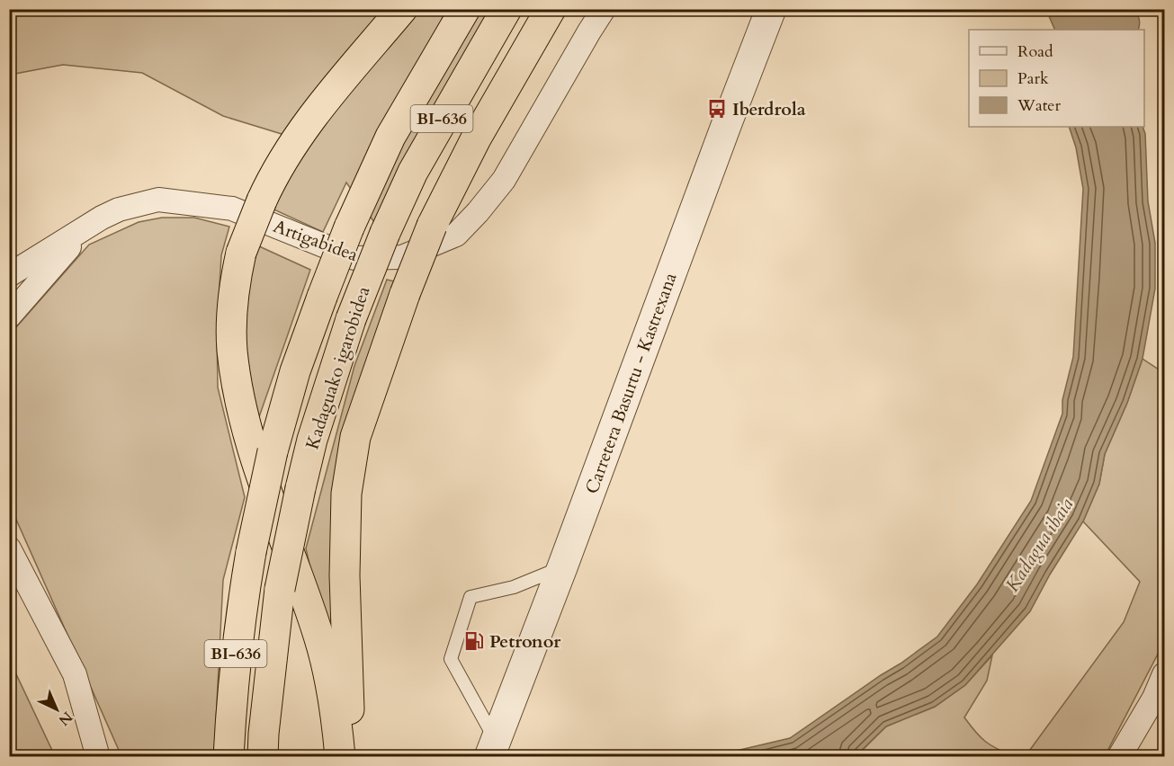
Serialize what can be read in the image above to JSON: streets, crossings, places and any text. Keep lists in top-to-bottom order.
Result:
{
  "streets": {
    "highway": ["BI-636", "Kadaguako igarobidea"],
    "street": ["Artigabidea", "Carretera Basurtu - Kastrexana"]
  },
  "water": ["Kadagua ibaia"],
  "places": {
    "bus stop": ["Iberdrola"],
    "fuel station": ["Petronor"]
  },
  "legend": ["Road", "Park", "Water"],
  "north": "bottom right"
}
